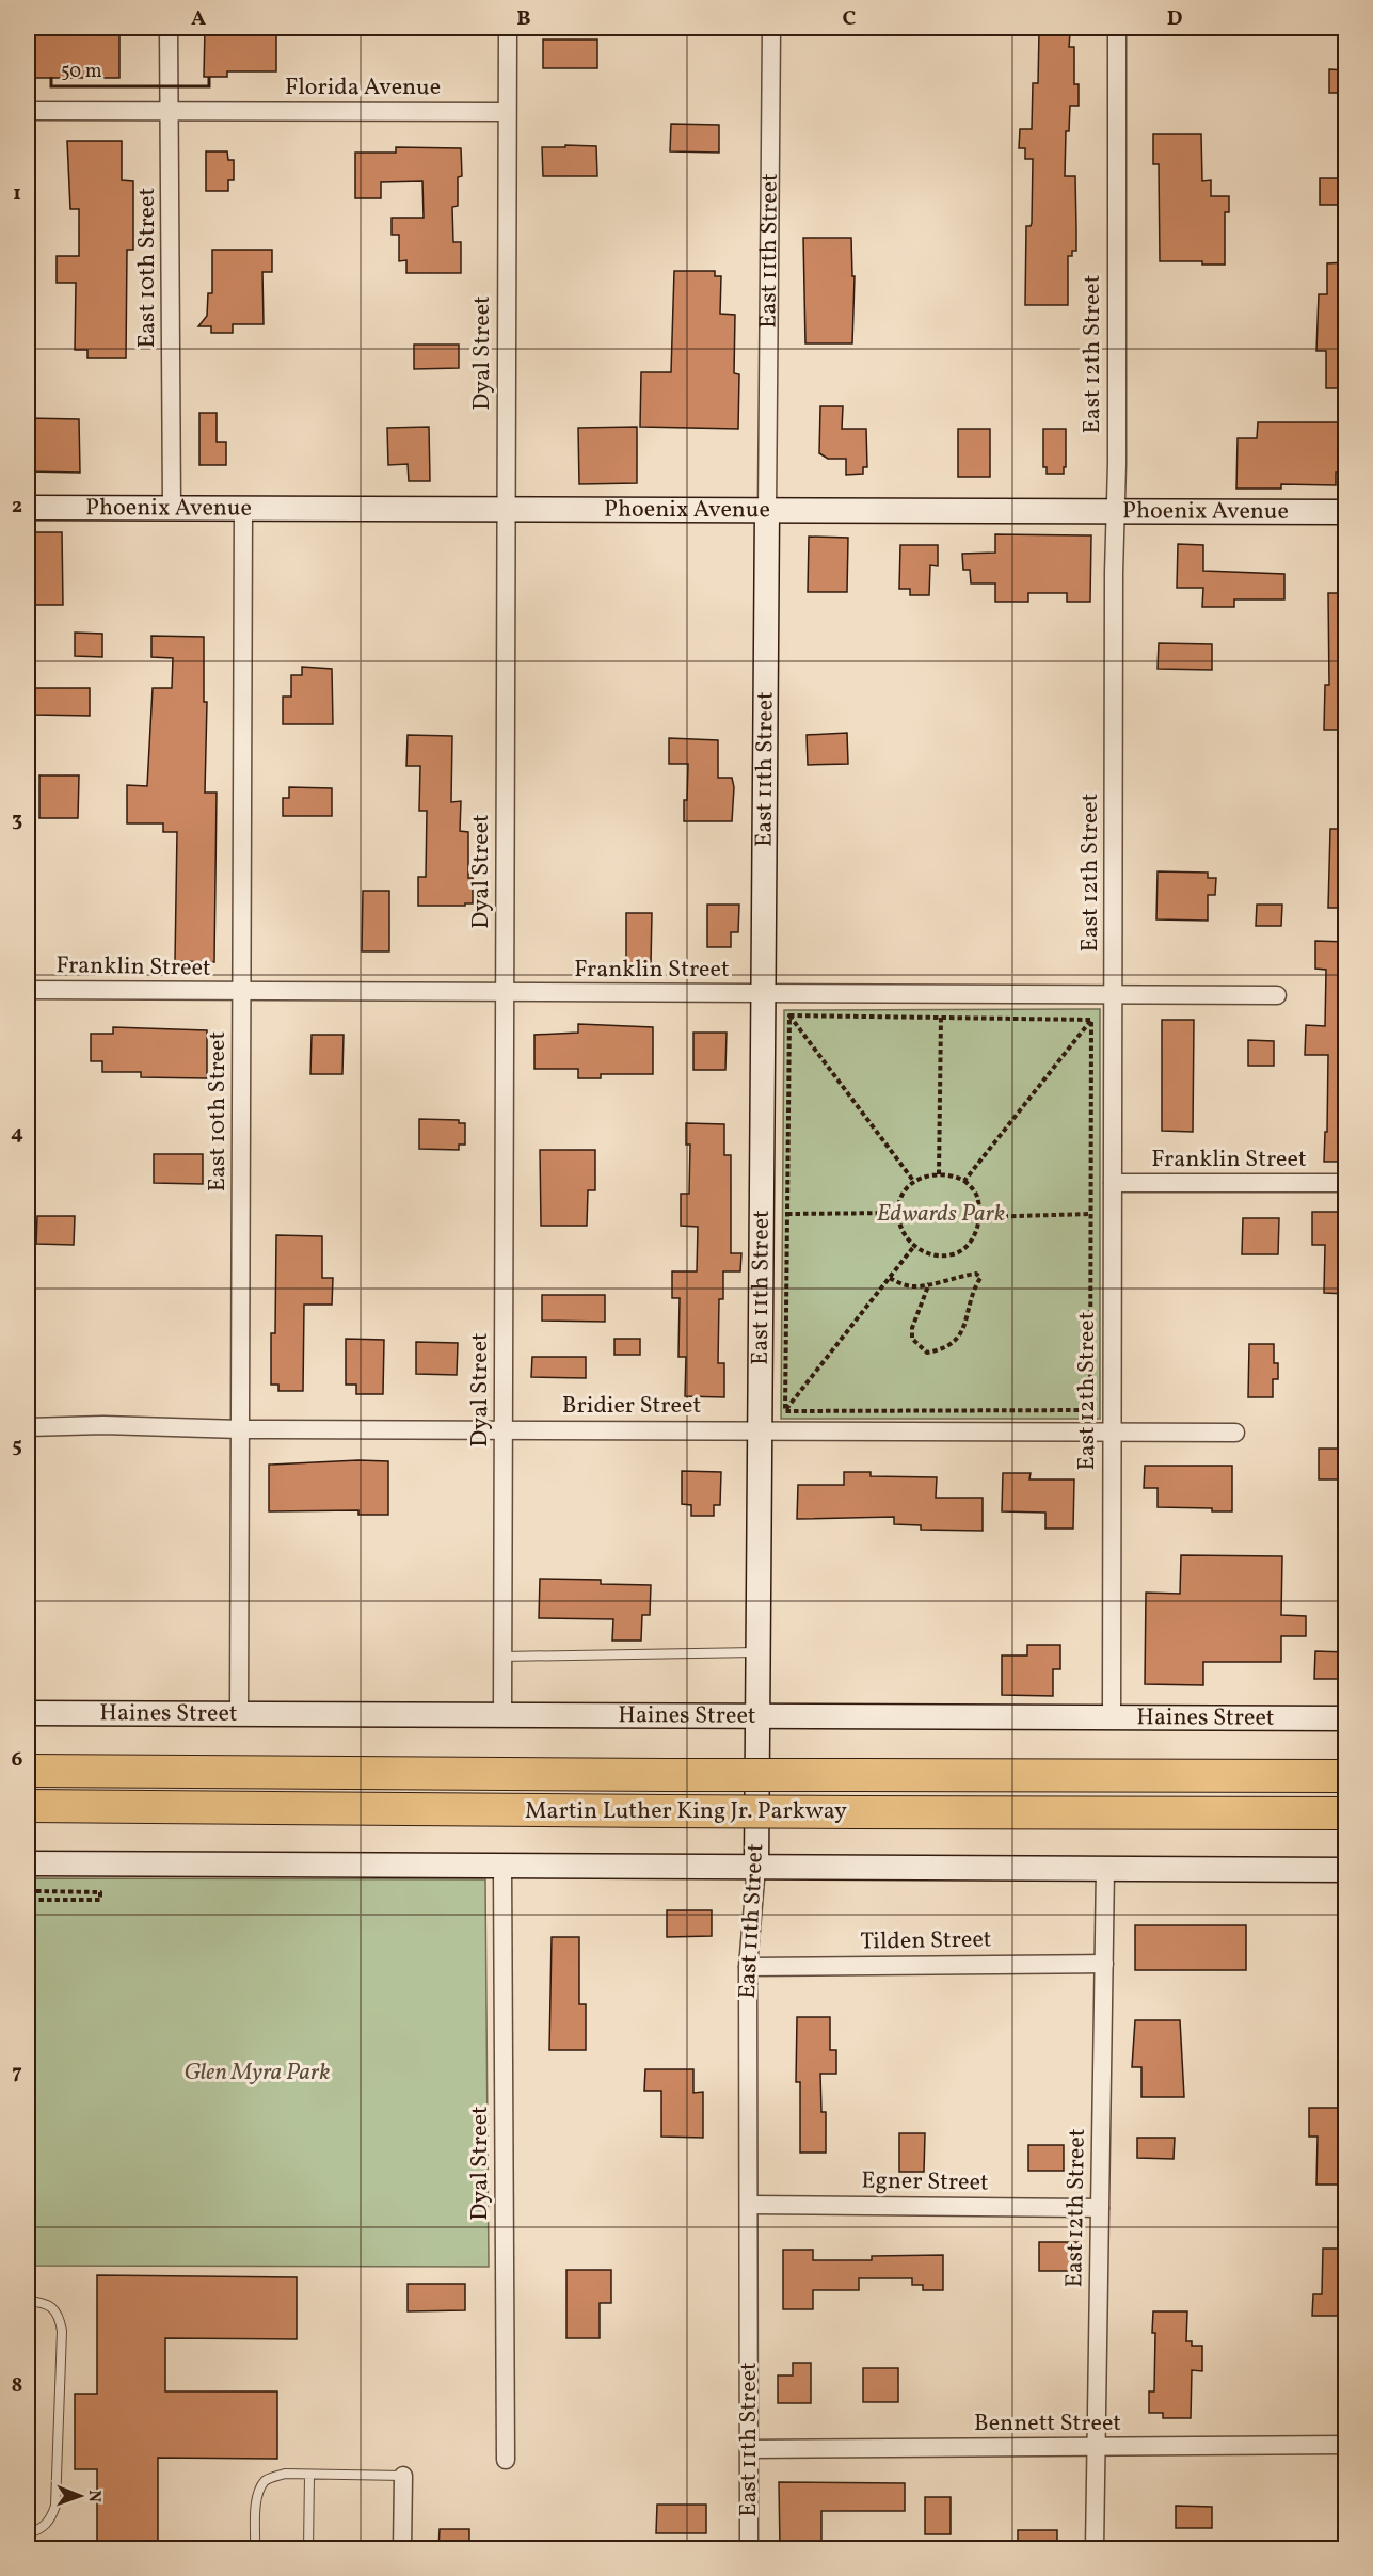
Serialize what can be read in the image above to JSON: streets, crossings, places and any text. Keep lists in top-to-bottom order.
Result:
{
  "streets": {
    "highway": ["Martin Luther King Jr. Parkway"],
    "street": [
      "Florida Avenue",
      "East 11th Street",
      "East 10th Street",
      "Dyal Street",
      "East 12th Street",
      "Phoenix Avenue",
      "Franklin Street",
      "Bridier Street",
      "Haines Street",
      "Tilden Street",
      "Egner Street",
      "Bennett Street"
    ]
  },
  "crossings": [
    ["Florida Avenue", "East 10th Street"],
    ["Florida Avenue", "Dyal Street"],
    ["East 11th Street", "Phoenix Avenue"],
    ["East 11th Street", "Franklin Street"],
    ["East 11th Street", "Bridier Street"],
    ["East 11th Street", "Haines Street"],
    ["East 11th Street", "Tilden Street"],
    ["East 11th Street", "Egner Street"],
    ["East 11th Street", "Bennett Street"],
    ["East 10th Street", "Phoenix Avenue"],
    ["East 10th Street", "Franklin Street"],
    ["East 10th Street", "Bridier Street"],
    ["East 10th Street", "Haines Street"],
    ["Dyal Street", "Phoenix Avenue"],
    ["Dyal Street", "Franklin Street"],
    ["Dyal Street", "Bridier Street"],
    ["Dyal Street", "Haines Street"],
    ["East 12th Street", "Phoenix Avenue"],
    ["East 12th Street", "Franklin Street"],
    ["East 12th Street", "Bridier Street"],
    ["East 12th Street", "Haines Street"],
    ["East 12th Street", "Tilden Street"],
    ["East 12th Street", "Egner Street"],
    ["East 12th Street", "Bennett Street"]
  ],
  "parks": ["Edwards Park", "Glen Myra Park"],
  "scale_bar": "50 m",
  "north": "right",
  "grid": {
    "columns": [
      "A",
      "B",
      "C",
      "D"
    ],
    "rows": [
      "1",
      "2",
      "3",
      "4",
      "5",
      "6",
      "7",
      "8"
    ]
  }
}
